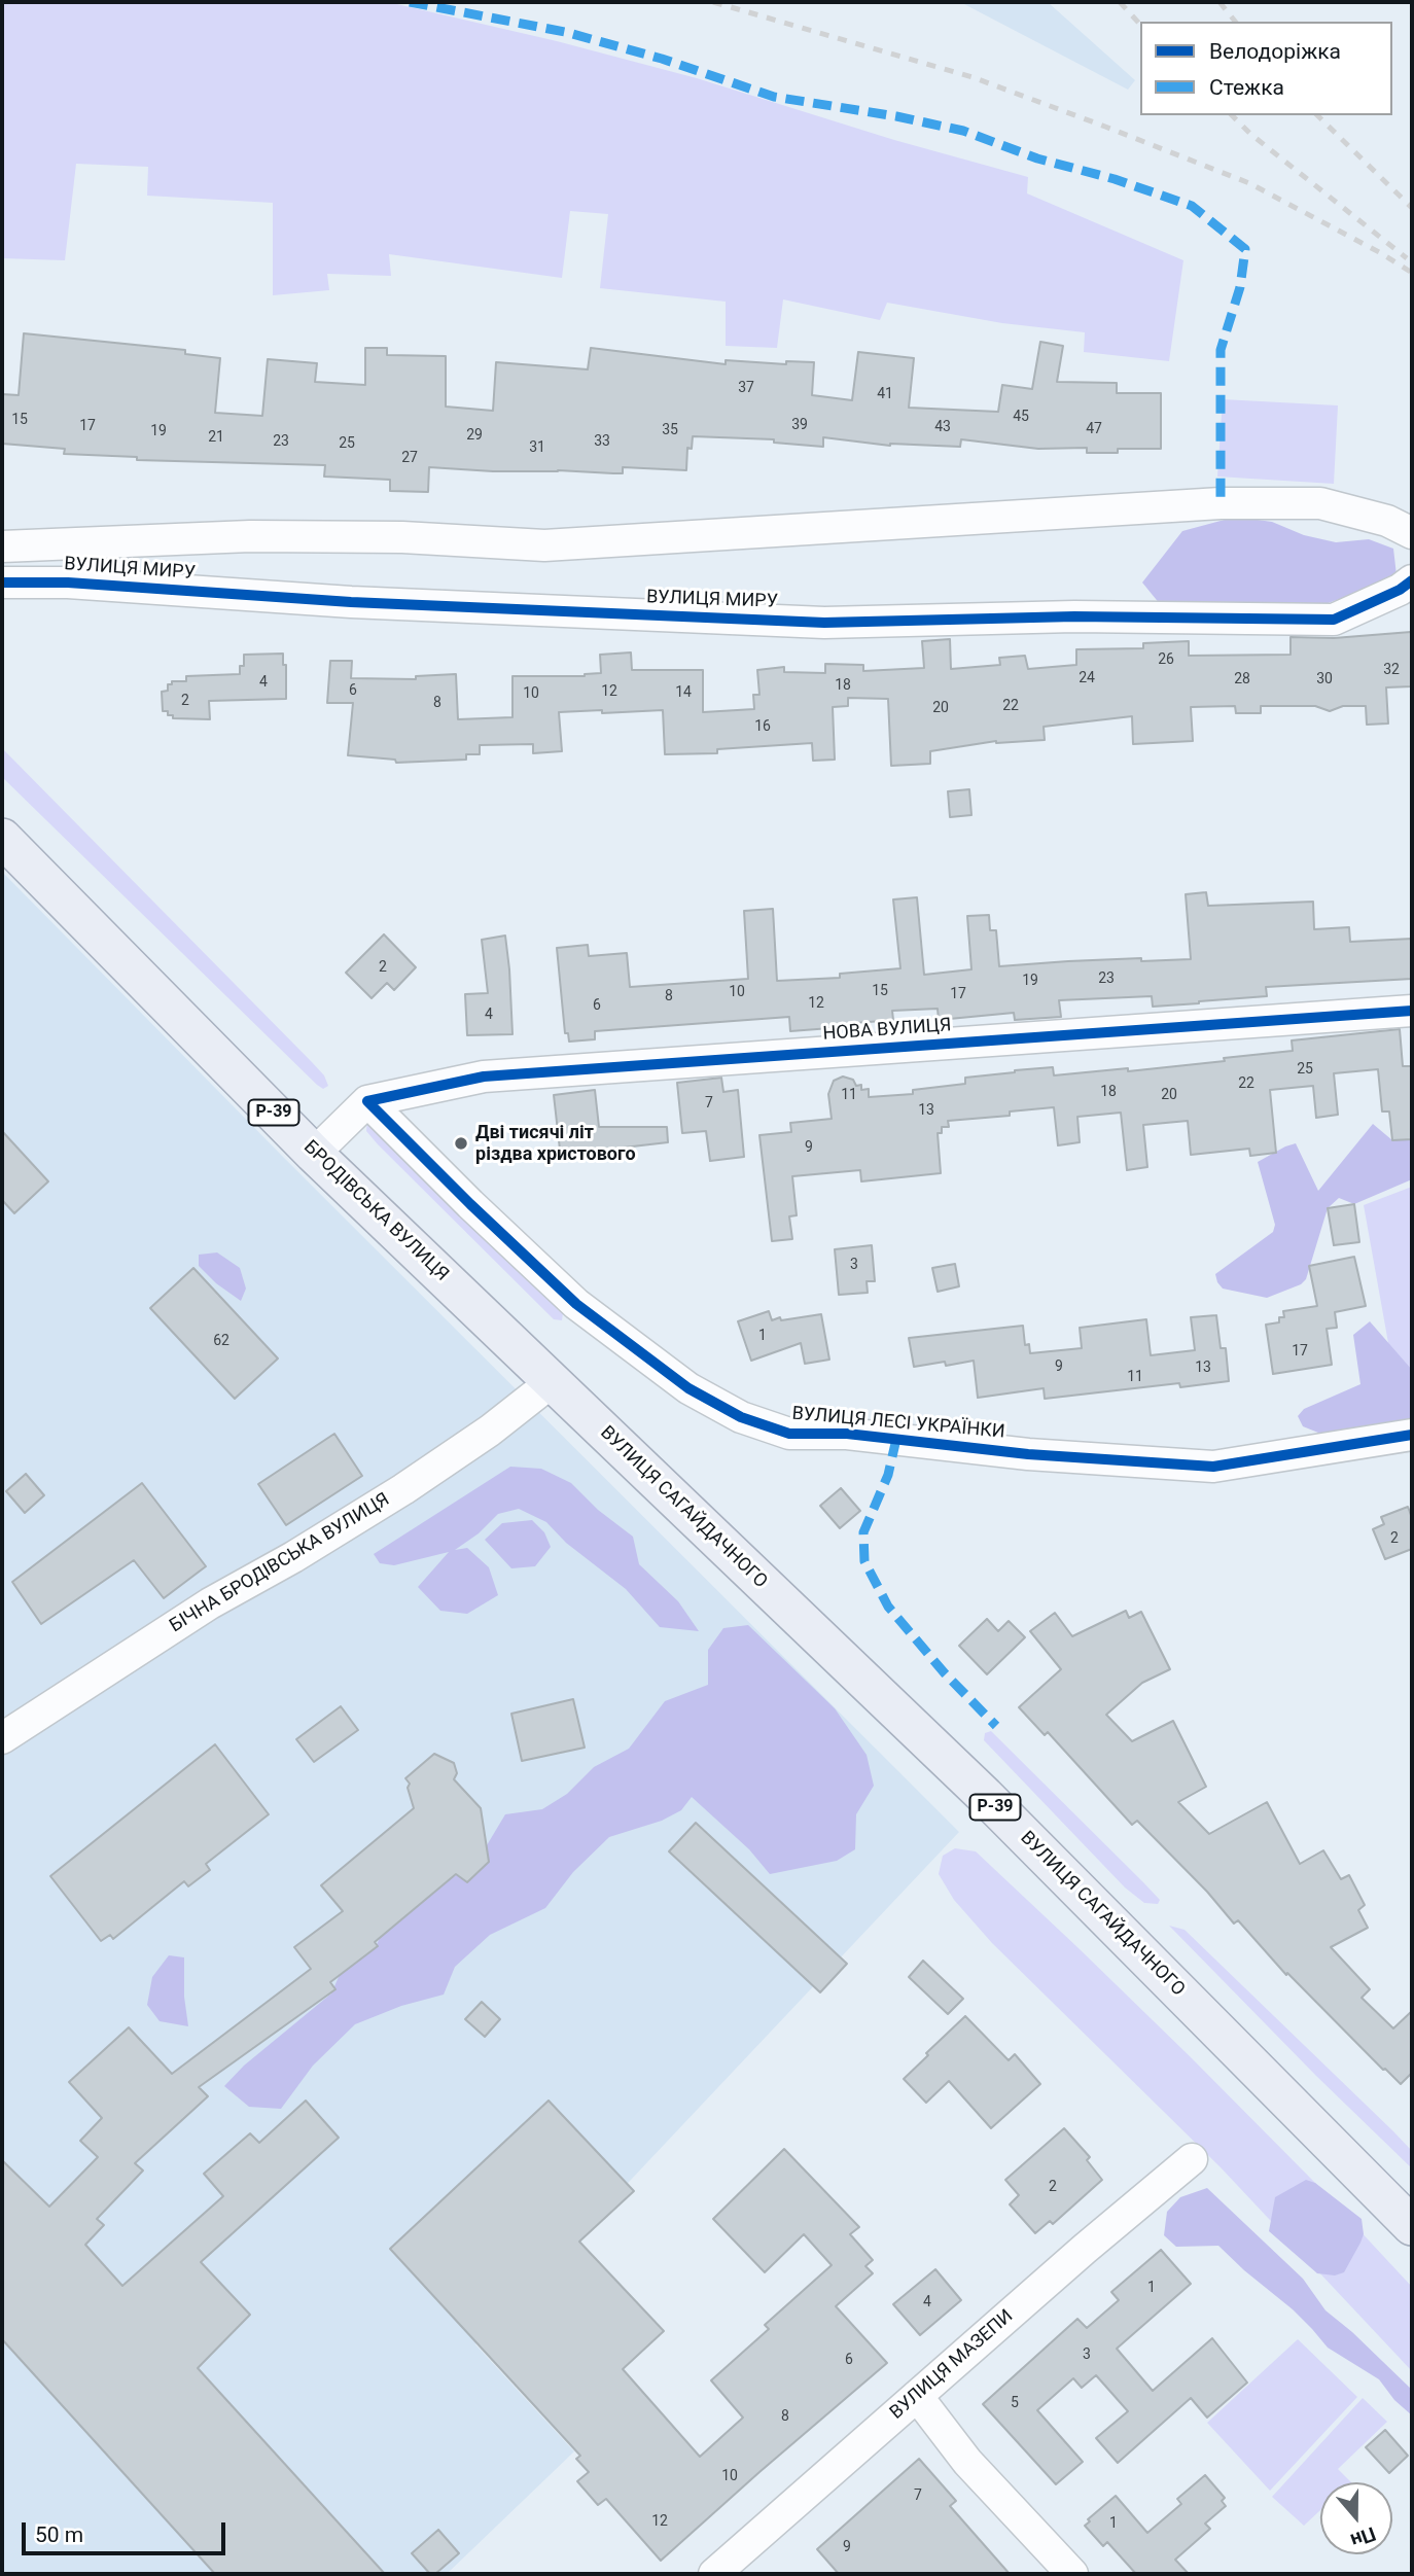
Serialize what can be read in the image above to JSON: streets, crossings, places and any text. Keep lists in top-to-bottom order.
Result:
{
  "streets": {
    "main road": ["Р-39", "БРОДІВСЬКА ВУЛИЦЯ", "ВУЛИЦЯ САГАЙДАЧНОГО"],
    "street": [
      "ВУЛИЦЯ МИРУ",
      "НОВА ВУЛИЦЯ",
      "ВУЛИЦЯ ЛЕСІ УКРАЇНКИ",
      "БІЧНА БРОДІВСЬКА ВУЛИЦЯ",
      "ВУЛИЦЯ МАЗЕПИ"
    ]
  },
  "crossings": [
    ["НОВА ВУЛИЦЯ", "ВУЛИЦЯ ЛЕСІ УКРАЇНКИ"],
    ["БРОДІВСЬКА ВУЛИЦЯ", "ВУЛИЦЯ САГАЙДАЧНОГО"],
    ["БРОДІВСЬКА ВУЛИЦЯ", "БІЧНА БРОДІВСЬКА ВУЛИЦЯ"],
    ["ВУЛИЦЯ САГАЙДАЧНОГО", "БІЧНА БРОДІВСЬКА ВУЛИЦЯ"]
  ],
  "places": ["Дві тисячі літ різдва христового"],
  "house_numbers": [
    "37",
    "41",
    "45",
    "15",
    "39",
    "17",
    "43",
    "47",
    "35",
    "19",
    "29",
    "21",
    "23",
    "33",
    "25",
    "31",
    "27",
    "26",
    "32",
    "24",
    "28",
    "30",
    "4",
    "18",
    "6",
    "12",
    "14",
    "10",
    "2",
    "8",
    "22",
    "20",
    "16",
    "2",
    "23",
    "19",
    "15",
    "10",
    "17",
    "8",
    "12",
    "6",
    "4",
    "25",
    "22",
    "18",
    "11",
    "20",
    "7",
    "13",
    "9",
    "3",
    "1",
    "62",
    "17",
    "9",
    "13",
    "11",
    "2",
    "2",
    "1",
    "4",
    "3",
    "6",
    "5",
    "8",
    "10",
    "7",
    "12",
    "1",
    "9"
  ],
  "legend": ["Велодоріжка", "Стежка"],
  "scale_bar": "50 m",
  "north": "bottom"
}
